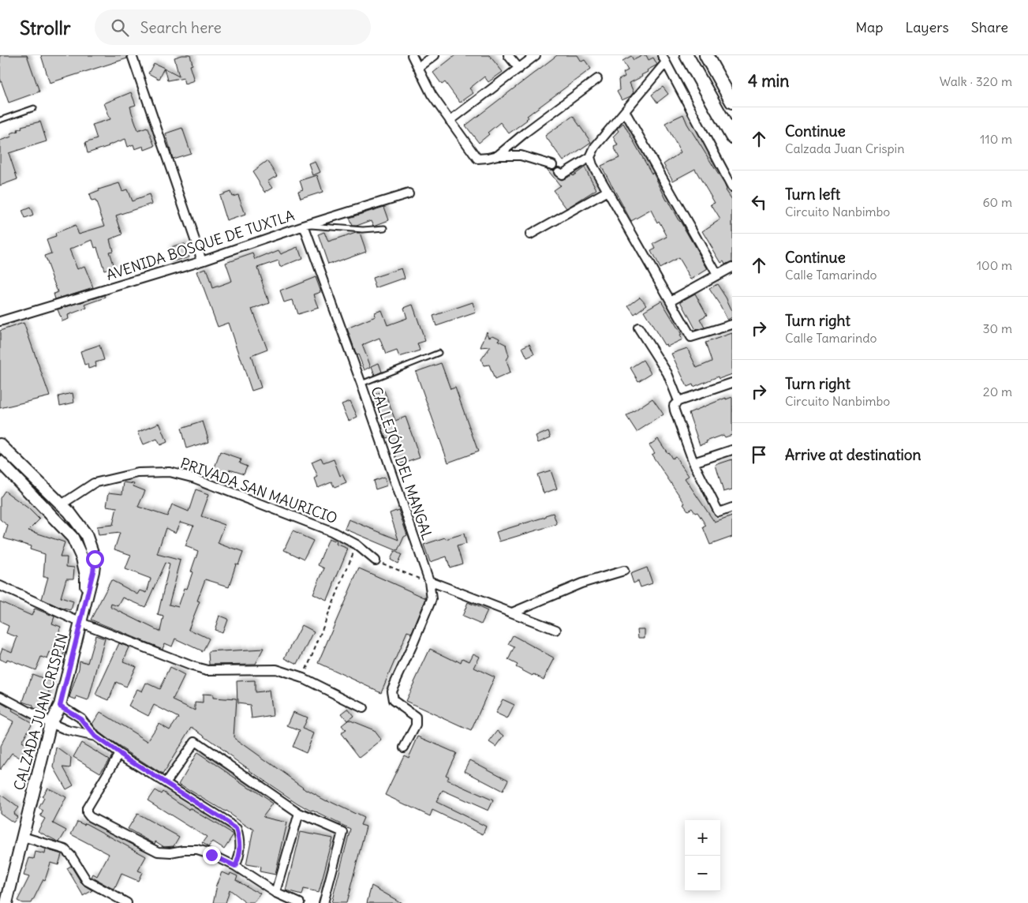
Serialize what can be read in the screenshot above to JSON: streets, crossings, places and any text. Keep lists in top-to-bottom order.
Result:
{
  "streets": {
    "main road": ["CALZADA JUAN CRISPIN"],
    "street": ["AVENIDA BOSQUE DE TUXTLA", "CALLEJÓN DEL MANGAL", "PRIVADA SAN MAURICIO"]
  },
  "crossings": [
    ["AVENIDA BOSQUE DE TUXTLA", "CALLEJÓN DEL MANGAL"],
    ["PRIVADA SAN MAURICIO", "CALZADA JUAN CRISPIN"]
  ],
  "page": {
    "header": "Strollr",
    "search": "Search here",
    "nav": ["Map", "Layers", "Share"],
    "heading": ["4 min", "Walk · 320 m"],
    "list": [
      ["Continue", "Calzada Juan Crispin", "110 m"],
      ["Turn left", "Circuito Nanbimbo", "60 m"],
      ["Continue", "Calle Tamarindo", "100 m"],
      ["Turn right", "Calle Tamarindo", "30 m"],
      ["Turn right", "Circuito Nanbimbo", "20 m"],
      "Arrive at destination"
    ],
    "map_buttons": ["+", "−"]
  }
}
